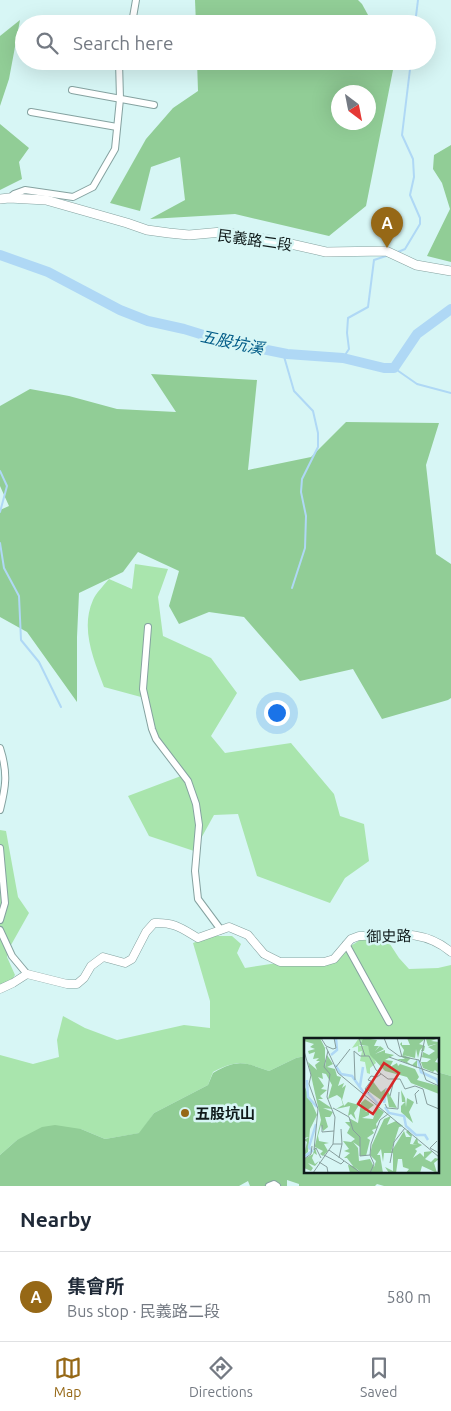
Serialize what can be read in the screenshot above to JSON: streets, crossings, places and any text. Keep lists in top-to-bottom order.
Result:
{
  "streets": {
    "main road": ["民義路二段"],
    "street": ["御史路"]
  },
  "water": ["五股坑溪"],
  "places": ["五股坑山"],
  "north": "bottom right",
  "page": {
    "search": "Search here",
    "pins": "A",
    "heading": "Nearby",
    "list": [
      {
        "mark": "A",
        "name": "集會所",
        "note": "Bus stop · 民義路二段",
        "value": "580 m"
      }
    ],
    "nav": ["Map", "Directions", "Saved"]
  }
}
